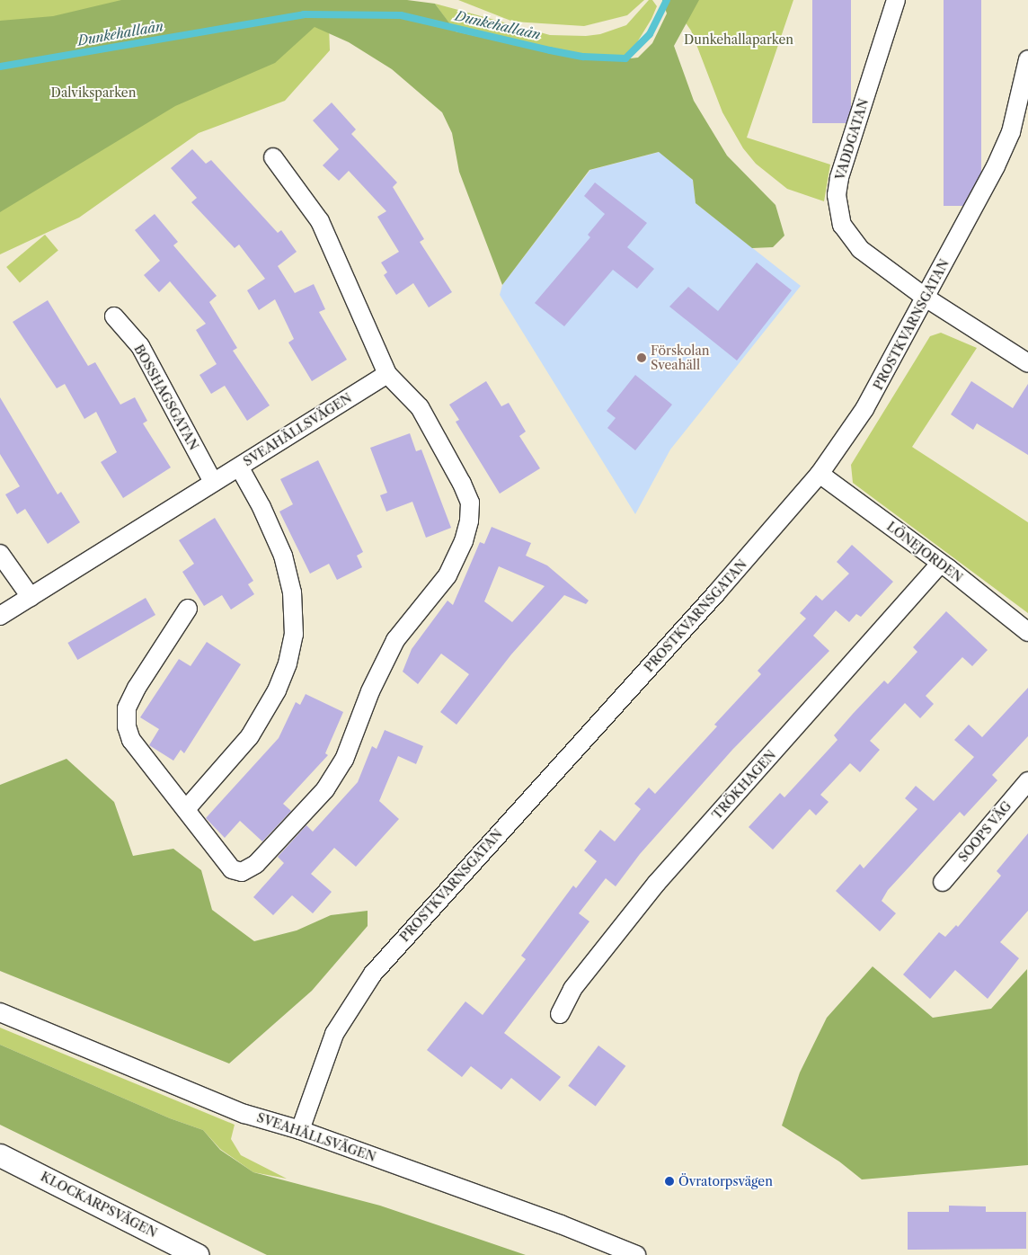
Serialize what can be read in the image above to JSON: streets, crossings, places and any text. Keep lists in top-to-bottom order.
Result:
{
  "streets": {
    "street": [
      "VADDGATAN",
      "PROSTKVARNSGATAN",
      "BOSSHAGSGATAN",
      "SVEAHÄLLSVÄGEN",
      "LÖNEJORDEN",
      "TRÖKHAGEN",
      "SOOPS VÄG",
      "KLOCKARPSVÄGEN"
    ]
  },
  "crossings": [
    ["VADDGATAN", "PROSTKVARNSGATAN"],
    ["PROSTKVARNSGATAN", "SVEAHÄLLSVÄGEN"],
    ["PROSTKVARNSGATAN", "LÖNEJORDEN"],
    ["BOSSHAGSGATAN", "SVEAHÄLLSVÄGEN"],
    ["LÖNEJORDEN", "TRÖKHAGEN"]
  ],
  "water": ["Dunkehallaån"],
  "parks": ["Dunkehallaparken", "Dalviksparken"],
  "places": ["Förskolan Sveahäll", "Övratorpsvägen"]
}
